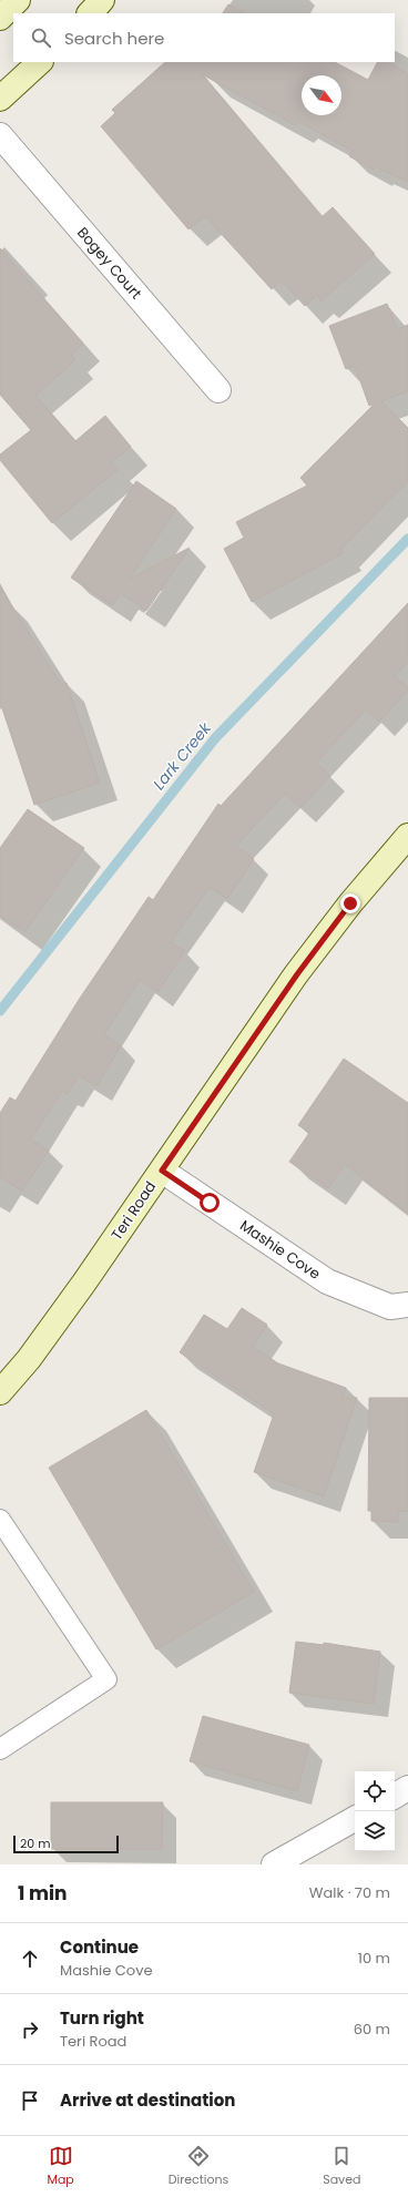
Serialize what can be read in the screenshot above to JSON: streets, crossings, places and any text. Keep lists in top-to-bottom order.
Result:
{
  "streets": {
    "street": ["Bogey Court", "Teri Road", "Mashie Cove"]
  },
  "crossings": [
    ["Teri Road", "Mashie Cove"]
  ],
  "water": ["Lark Creek"],
  "scale_bar": "20 m",
  "north": "bottom right",
  "page": {
    "search": "Search here",
    "scale": "20 m",
    "heading": ["1 min", "Walk · 70 m"],
    "list": [
      ["Continue", "Mashie Cove", "10 m"],
      ["Turn right", "Teri Road", "60 m"],
      "Arrive at destination"
    ],
    "nav": ["Map", "Directions", "Saved"]
  }
}
